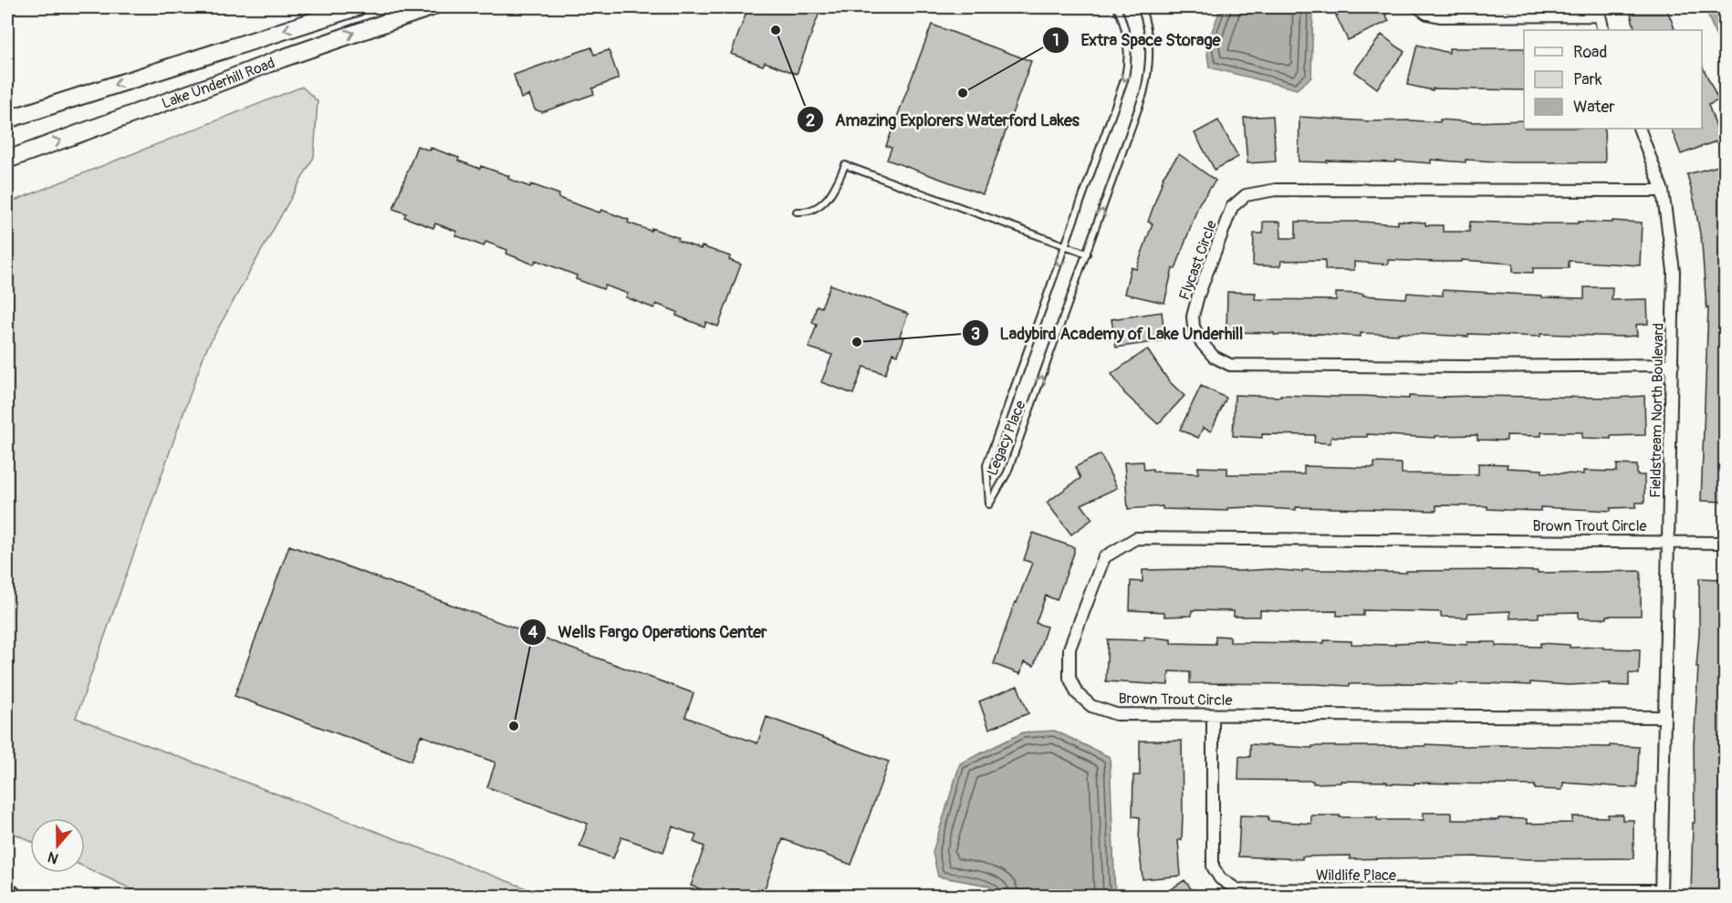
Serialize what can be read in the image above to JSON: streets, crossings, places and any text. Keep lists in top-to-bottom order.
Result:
{
  "streets": {
    "street": [
      "Lake Underhill Road",
      "Flycast Circle",
      "Fieldstream North Boulevard",
      "Brown Trout Circle",
      "Wildlife Place"
    ],
    "lane": ["Legacy Place"]
  },
  "crossings": [
    ["Flycast Circle", "Fieldstream North Boulevard"],
    ["Fieldstream North Boulevard", "Brown Trout Circle"],
    ["Fieldstream North Boulevard", "Wildlife Place"],
    ["Brown Trout Circle", "Wildlife Place"]
  ],
  "places": [
    "Amazing Explorers Waterford Lakes",
    "Extra Space Storage",
    "Ladybird Academy of Lake Underhill",
    "Wells Fargo Operations Center"
  ],
  "legend": ["Road", "Park", "Water"],
  "north": "bottom"
}
